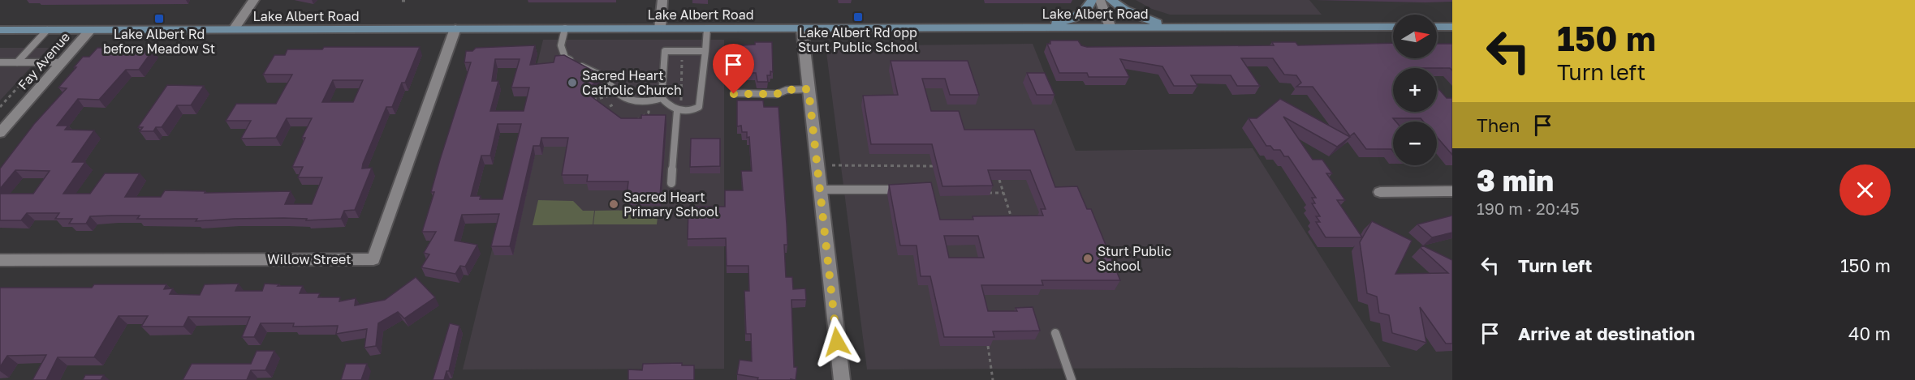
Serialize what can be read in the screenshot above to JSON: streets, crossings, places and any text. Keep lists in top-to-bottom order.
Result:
{
  "streets": {
    "main road": ["Lake Albert Road"],
    "street": ["Fay Avenue", "Willow Street"]
  },
  "crossings": [
    ["Lake Albert Road", "Fay Avenue"],
    ["Lake Albert Road", "Willow Street"]
  ],
  "places": {
    "transit": ["Lake Albert Rd opp Sturt Public School", "Lake Albert Rd before Meadow St"],
    "other": ["Sacred Heart Catholic Church", "Sacred Heart Primary School", "Sturt Public School"]
  },
  "north": "right",
  "page": {
    "turn": ["150 m", "Turn left"],
    "map_buttons": ["+", "−"],
    "then": "Then",
    "heading": ["3 min", "190 m · 20:45"],
    "list": [
      {
        "name": "Turn left",
        "value": "150 m"
      },
      {
        "name": "Arrive at destination",
        "value": "40 m"
      }
    ]
  }
}
